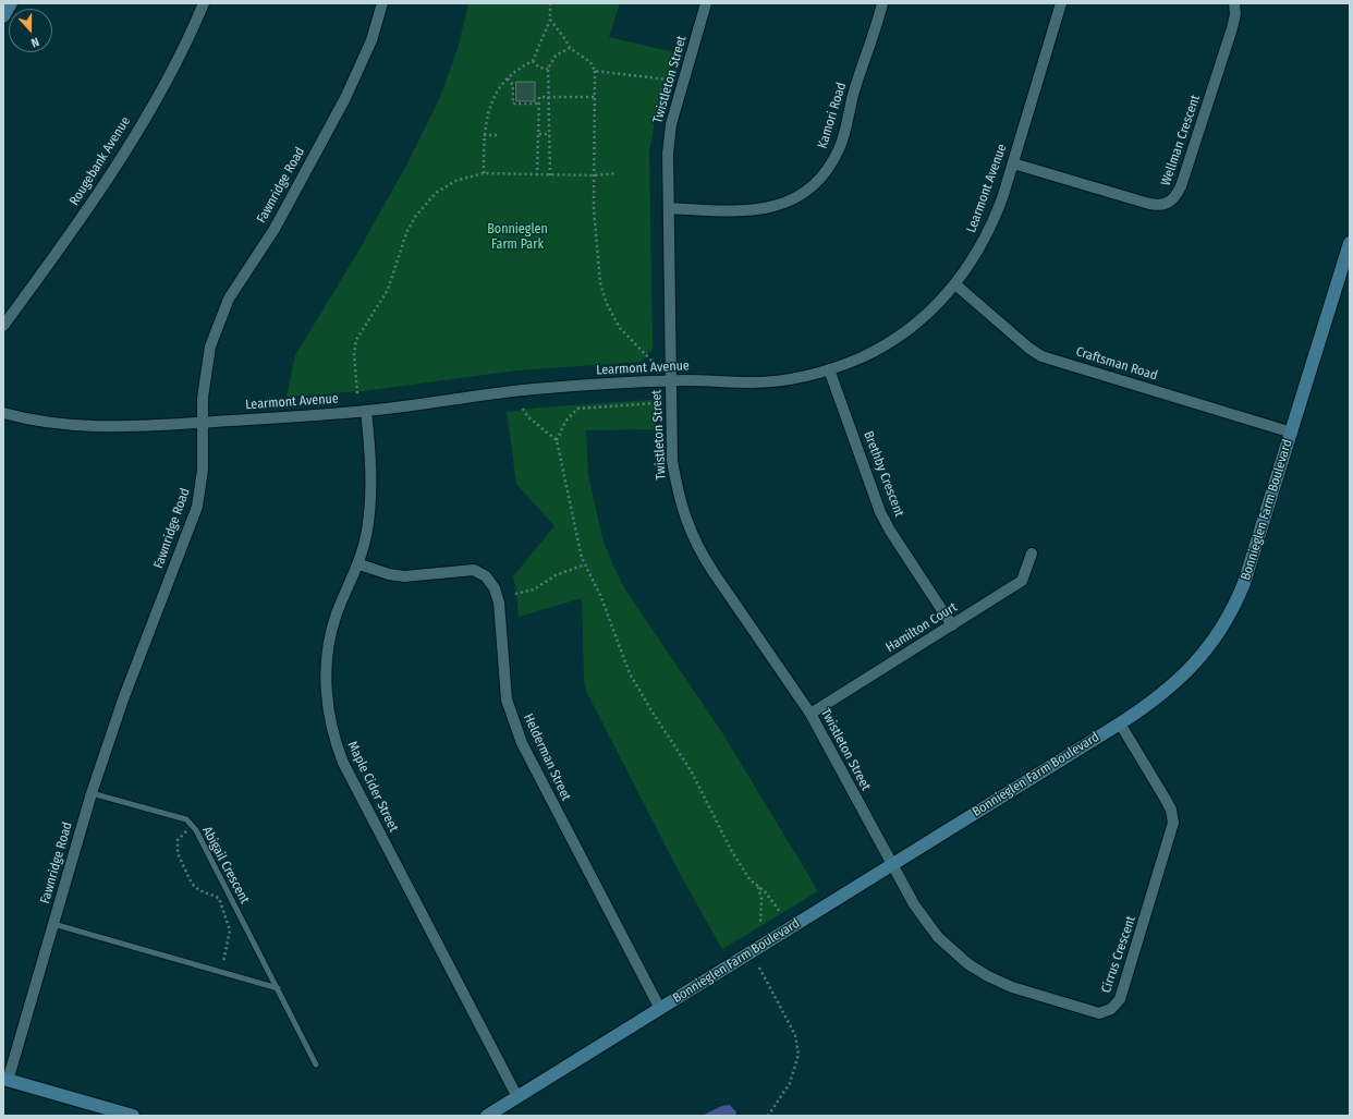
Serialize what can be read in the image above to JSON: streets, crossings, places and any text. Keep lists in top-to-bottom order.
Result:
{
  "streets": {
    "street": [
      "Twistleton Street",
      "Kamori Road",
      "Wellman Crescent",
      "Rougebank Avenue",
      "Fawnridge Road",
      "Learmont Avenue",
      "Craftsman Road",
      "Brethby Crescent",
      "Bonnieglen Farm Boulevard",
      "Hamilton Court",
      "Helderman Street",
      "Maple Cider Street",
      "Cirrus Crescent"
    ],
    "lane": ["Abigail Crescent"]
  },
  "crossings": [
    ["Twistleton Street", "Kamori Road"],
    ["Twistleton Street", "Learmont Avenue"],
    ["Twistleton Street", "Bonnieglen Farm Boulevard"],
    ["Twistleton Street", "Hamilton Court"],
    ["Twistleton Street", "Cirrus Crescent"],
    ["Wellman Crescent", "Learmont Avenue"],
    ["Fawnridge Road", "Learmont Avenue"],
    ["Fawnridge Road", "Abigail Crescent"],
    ["Learmont Avenue", "Craftsman Road"],
    ["Learmont Avenue", "Brethby Crescent"],
    ["Learmont Avenue", "Maple Cider Street"],
    ["Craftsman Road", "Bonnieglen Farm Boulevard"],
    ["Brethby Crescent", "Hamilton Court"],
    ["Bonnieglen Farm Boulevard", "Helderman Street"],
    ["Bonnieglen Farm Boulevard", "Maple Cider Street"],
    ["Bonnieglen Farm Boulevard", "Cirrus Crescent"],
    ["Helderman Street", "Maple Cider Street"]
  ],
  "parks": ["Bonnieglen Farm Park"],
  "north": "bottom"
}
